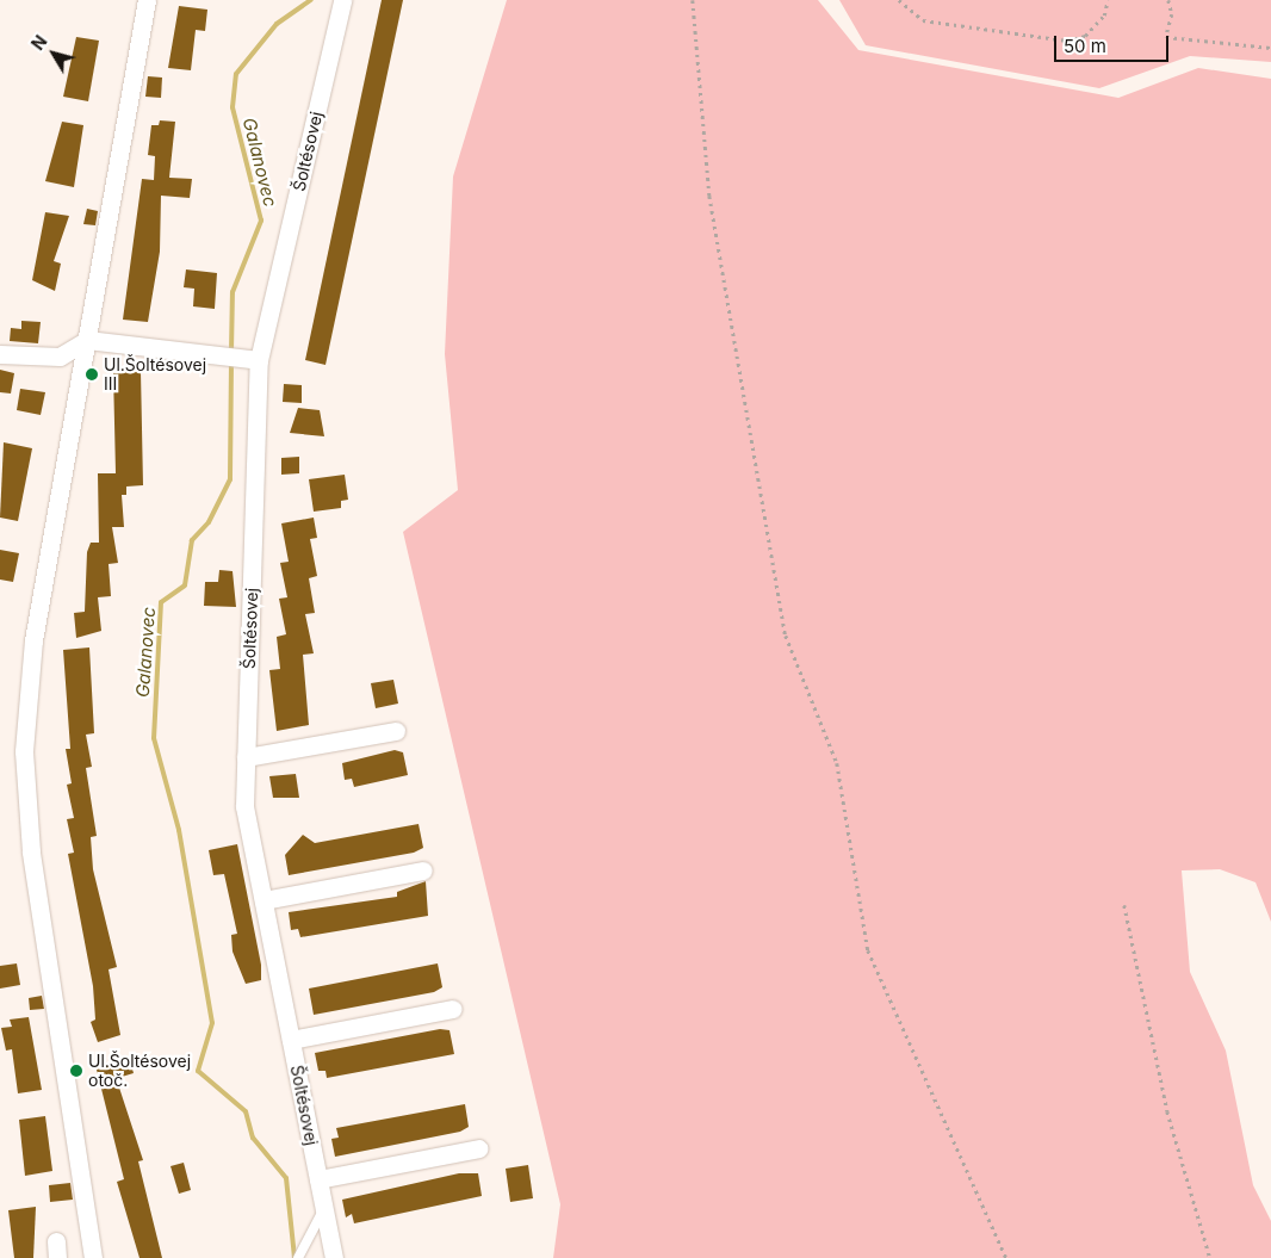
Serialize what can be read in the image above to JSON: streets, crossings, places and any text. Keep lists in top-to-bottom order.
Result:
{
  "streets": {
    "street": ["Šoltésovej"]
  },
  "water": ["Galanovec"],
  "places": ["Ul.Šoltésovej III", "Ul.Šoltésovej otoč."],
  "scale_bar": "50 m",
  "north": "top left"
}
